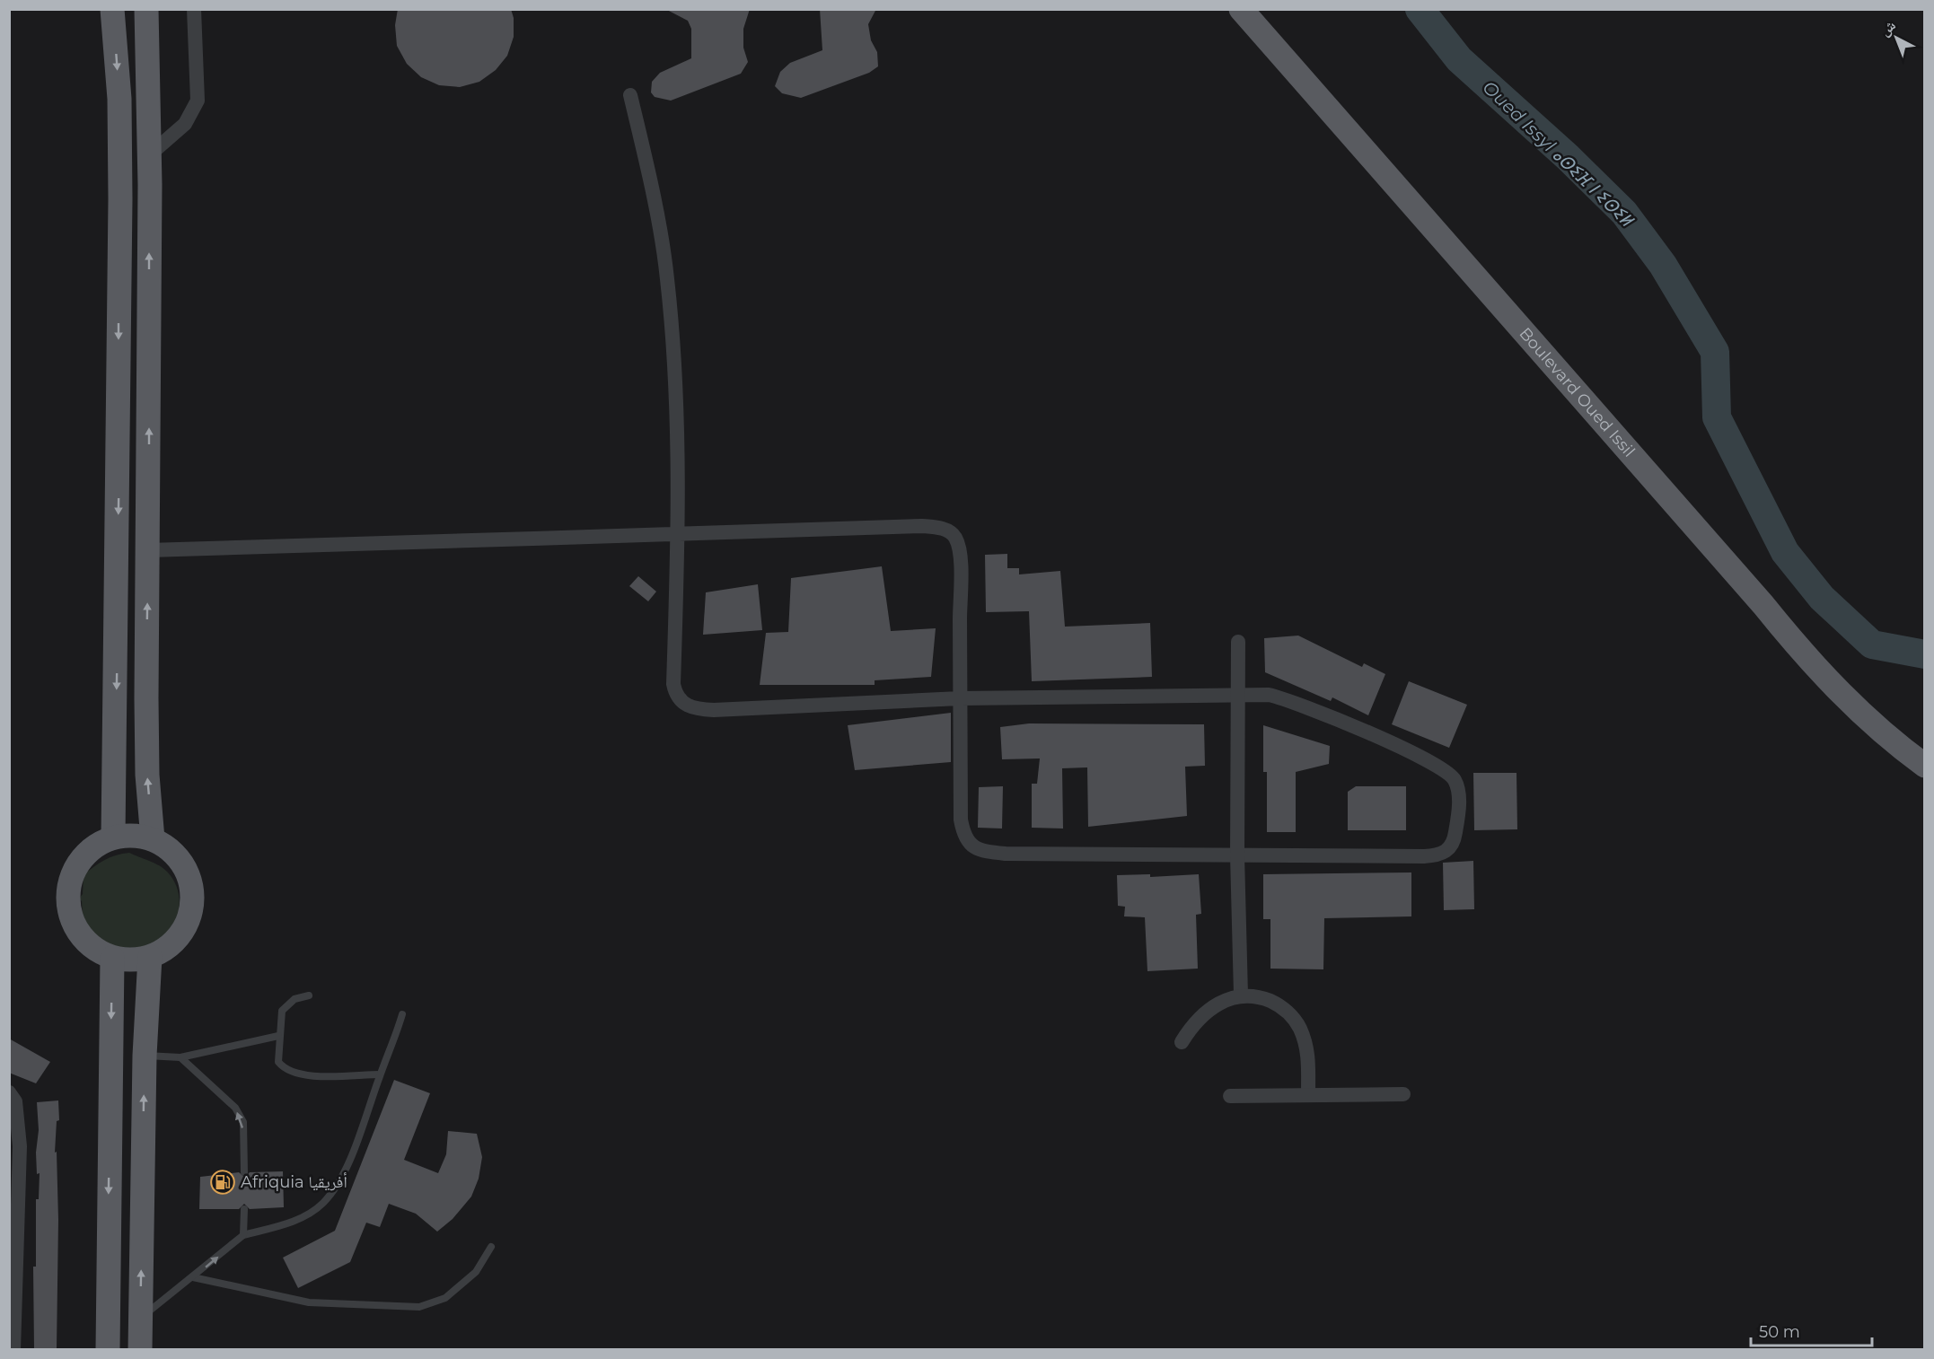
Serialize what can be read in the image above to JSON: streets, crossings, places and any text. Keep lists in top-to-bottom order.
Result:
{
  "streets": {
    "main road": ["Boulevard Oued Issil"]
  },
  "water": ["Oued Issyl ⴰⵙⵉⴼ ⵏ ⵉⵙⵉⵍ"],
  "places": {
    "fuel station": ["Afriquia أفريقيا"]
  },
  "scale_bar": "50 m",
  "north": "top left"
}
